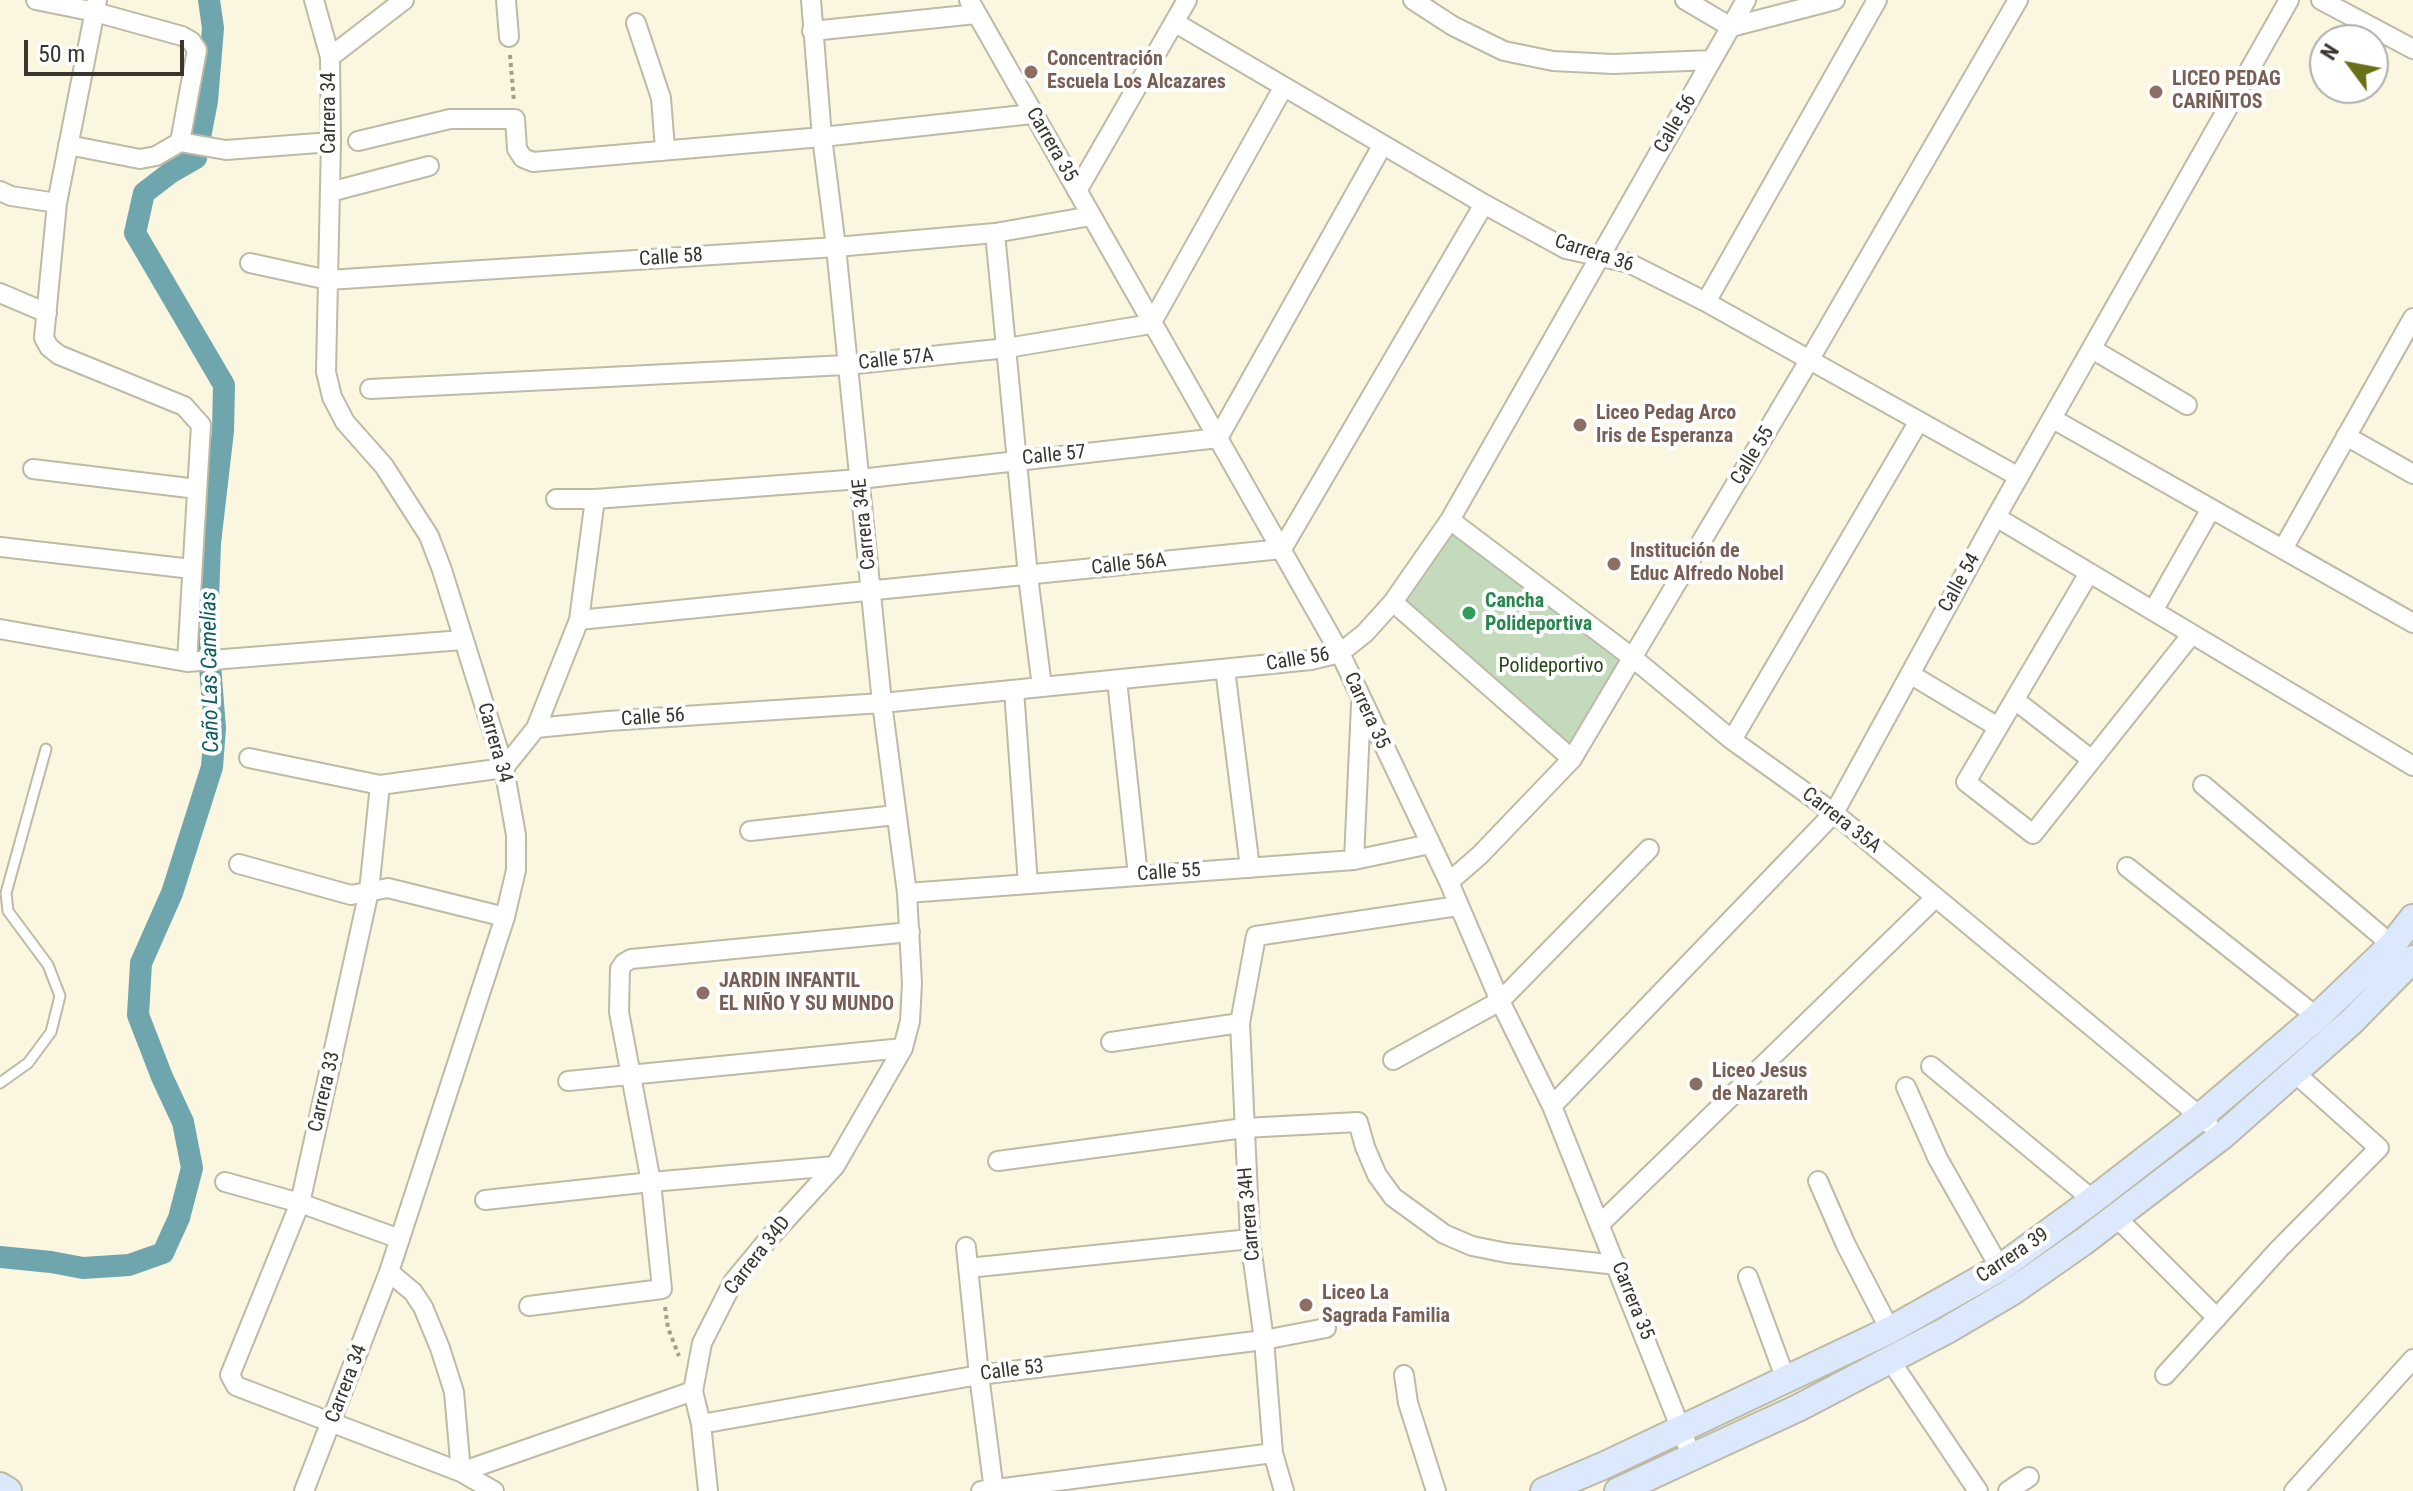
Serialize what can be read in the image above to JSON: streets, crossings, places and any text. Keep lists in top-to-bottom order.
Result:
{
  "streets": {
    "main road": ["Carrera 39"],
    "street": [
      "Carrera 34",
      "Calle 56",
      "Carrera 35",
      "Carrera 36",
      "Calle 58",
      "Calle 57A",
      "Calle 57",
      "Calle 55",
      "Carrera 34E",
      "Calle 56A",
      "Calle 54",
      "Carrera 35A",
      "Carrera 33",
      "Carrera 34H",
      "Carrera 34D",
      "Calle 53"
    ]
  },
  "crossings": [
    ["Carrera 34", "Calle 58"],
    ["Carrera 34", "Carrera 33"],
    ["Calle 56", "Carrera 35"],
    ["Calle 56", "Carrera 36"],
    ["Calle 56", "Carrera 34E"],
    ["Calle 56", "Carrera 35A"],
    ["Carrera 35", "Calle 58"],
    ["Carrera 35", "Calle 57A"],
    ["Carrera 35", "Calle 57"],
    ["Carrera 35", "Calle 55"],
    ["Carrera 35", "Calle 56A"],
    ["Carrera 35", "Calle 54"],
    ["Carrera 35", "Carrera 34H"],
    ["Carrera 35", "Carrera 39"],
    ["Carrera 36", "Calle 55"],
    ["Carrera 36", "Calle 54"],
    ["Calle 58", "Carrera 34E"],
    ["Calle 57A", "Carrera 34E"],
    ["Calle 57", "Carrera 34E"],
    ["Calle 55", "Carrera 34E"],
    ["Calle 55", "Carrera 35A"],
    ["Carrera 34E", "Calle 56A"],
    ["Carrera 34E", "Carrera 34D"],
    ["Calle 54", "Carrera 35A"],
    ["Carrera 35A", "Carrera 39"],
    ["Carrera 34H", "Calle 53"],
    ["Carrera 34D", "Calle 53"]
  ],
  "water": ["Caño Las Camelias"],
  "parks": ["Polideportivo"],
  "places": [
    "Concentración Escuela Los Alcazares",
    "LICEO PEDAG CARIÑITOS",
    "Liceo Pedag Arco Iris de Esperanza",
    "Institución de Educ Alfredo Nobel",
    "Cancha Polideportiva",
    "JARDIN INFANTIL EL NIÑO Y SU MUNDO",
    "Liceo Jesus de Nazareth",
    "Liceo La Sagrada Familia"
  ],
  "scale_bar": "50 m",
  "north": "top left"
}
